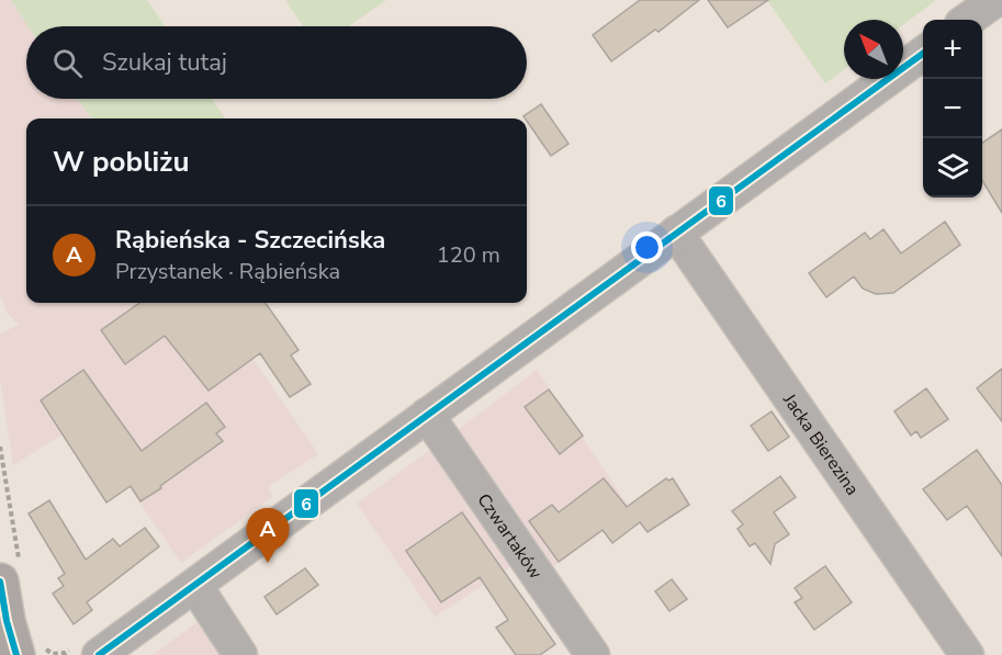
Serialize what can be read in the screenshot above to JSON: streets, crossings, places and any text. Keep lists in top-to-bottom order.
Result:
{
  "streets": {
    "street": ["Jacka Bierezina", "Czwartaków"]
  },
  "lines": ["transit line 6"],
  "north": "top left",
  "page": {
    "map_buttons": ["+", "−"],
    "search": "Szukaj tutaj",
    "heading": "W pobliżu",
    "list": [
      {
        "mark": "A",
        "name": "Rąbieńska - Szczecińska",
        "note": "Przystanek · Rąbieńska",
        "value": "120 m"
      }
    ],
    "pins": "A"
  }
}
